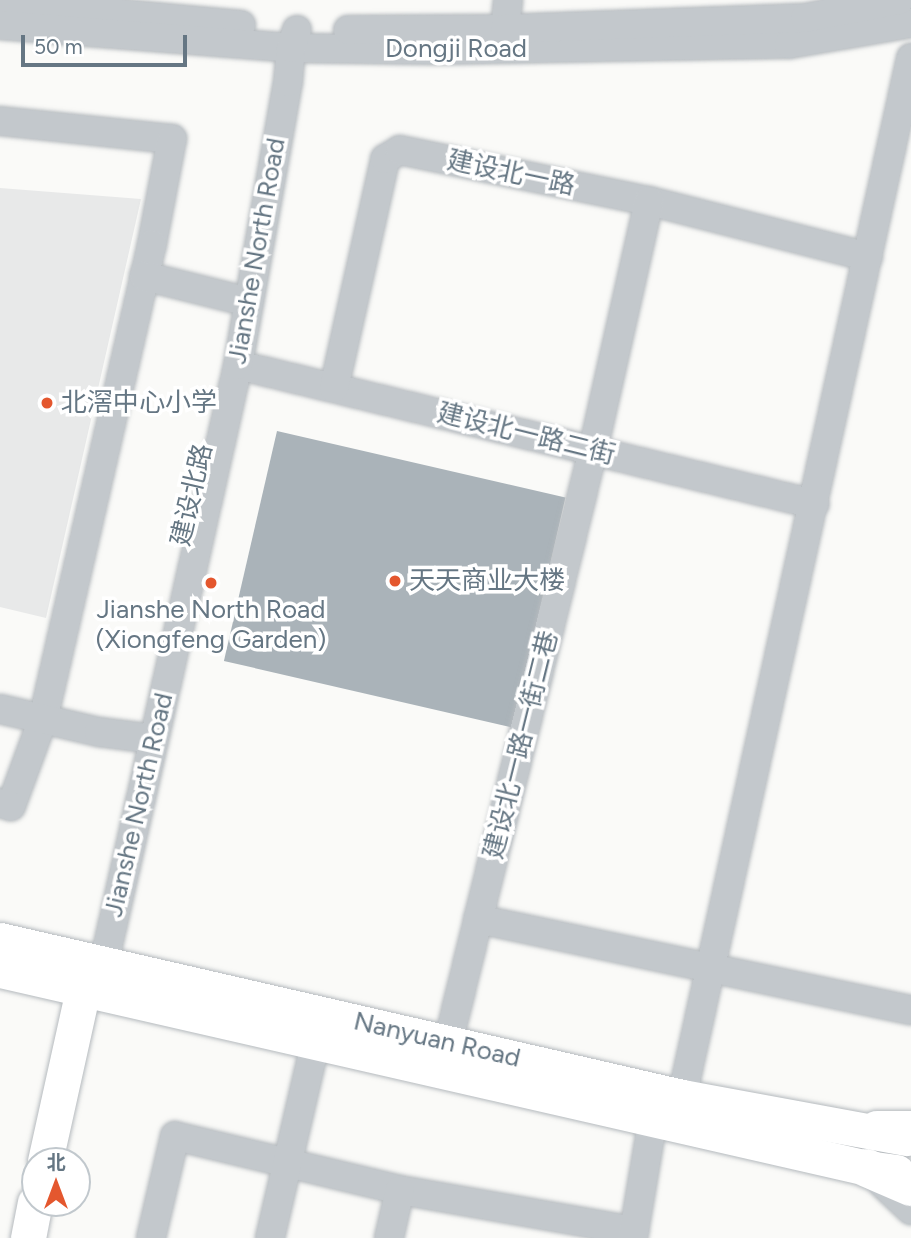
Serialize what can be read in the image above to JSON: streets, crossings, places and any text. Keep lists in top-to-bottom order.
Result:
{
  "streets": {
    "main road": ["Nanyuan Road"],
    "street": [
      "Dongji Road",
      "建设北一路",
      "Jianshe North Road",
      "建设北一路二街",
      "建设北路",
      "建设北一路一街二巷"
    ]
  },
  "crossings": [
    ["Dongji Road", "Jianshe North Road"],
    ["建设北一路", "建设北一路二街"],
    ["建设北一路", "建设北一路一街二巷"],
    ["Jianshe North Road", "建设北一路二街"],
    ["Jianshe North Road", "建设北路"],
    ["Jianshe North Road", "Nanyuan Road"],
    ["建设北一路二街", "建设北一路一街二巷"],
    ["建设北一路一街二巷", "Nanyuan Road"]
  ],
  "places": ["北滘中心小学", "天天商业大楼", "Jianshe North Road (Xiongfeng Garden)"],
  "scale_bar": "50 m",
  "north": "top"
}
